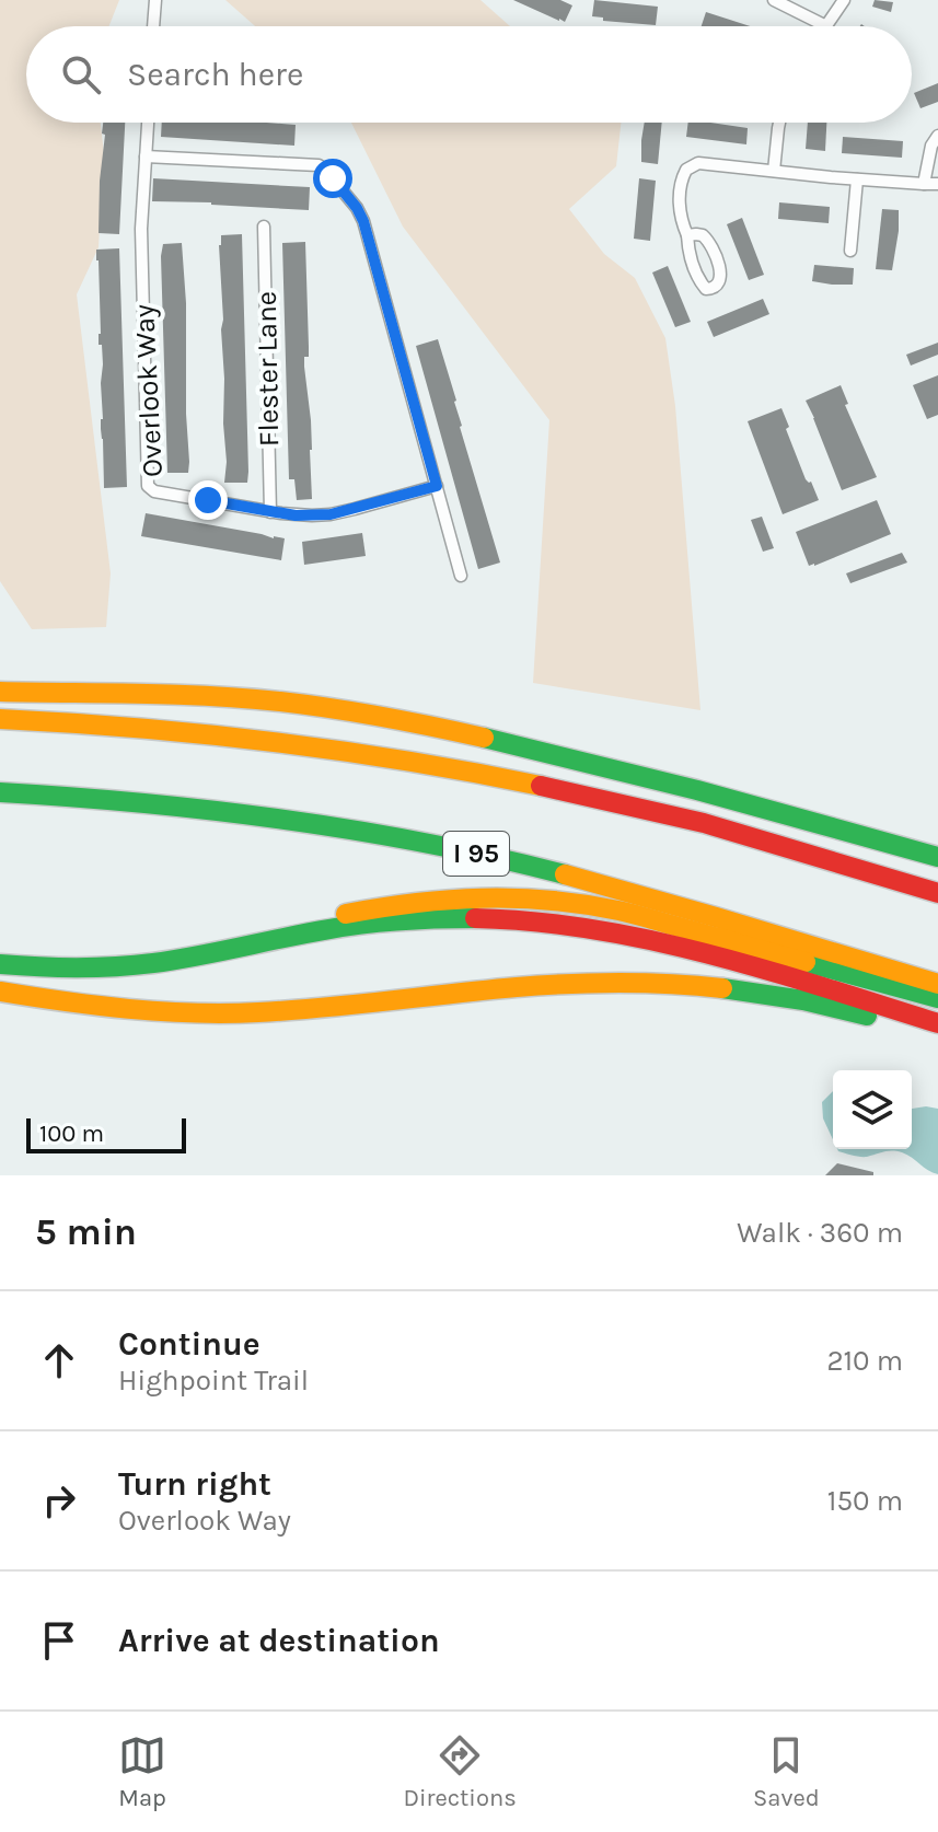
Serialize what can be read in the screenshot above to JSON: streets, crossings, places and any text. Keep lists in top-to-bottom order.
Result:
{
  "streets": {
    "highway": ["I 95"],
    "street": ["Flester Lane", "Overlook Way"]
  },
  "crossings": [
    ["Flester Lane", "Overlook Way"]
  ],
  "scale_bar": "100 m",
  "page": {
    "search": "Search here",
    "scale": "100 m",
    "heading": ["5 min", "Walk · 360 m"],
    "list": [
      ["Continue", "Highpoint Trail", "210 m"],
      ["Turn right", "Overlook Way", "150 m"],
      "Arrive at destination"
    ],
    "nav": ["Map", "Directions", "Saved"]
  }
}
